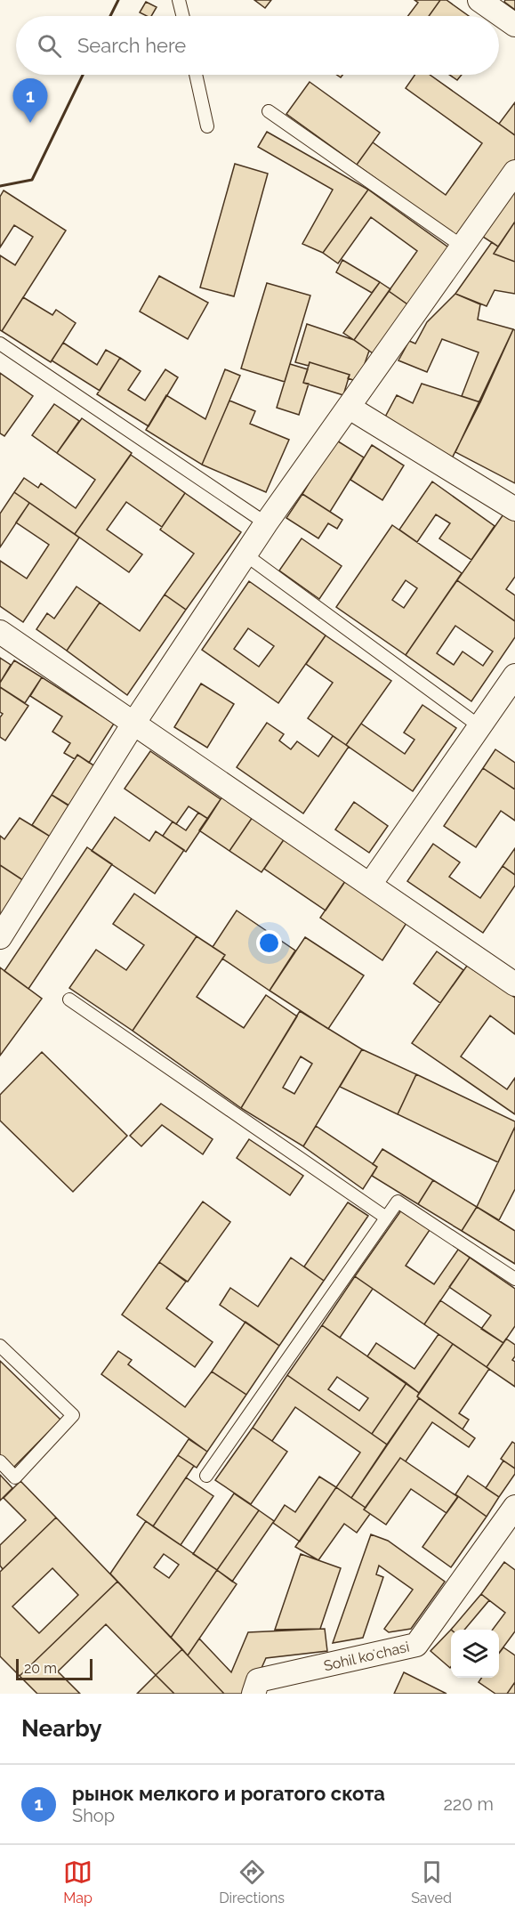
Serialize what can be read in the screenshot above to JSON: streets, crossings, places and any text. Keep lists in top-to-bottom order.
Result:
{
  "streets": {
    "street": ["Sohil koʻchasi"]
  },
  "scale_bar": "20 m",
  "page": {
    "search": "Search here",
    "pins": "1",
    "scale": "20 m",
    "heading": "Nearby",
    "list": [
      {
        "mark": "1",
        "name": "рынок мелкого и рогатого скота",
        "note": "Shop",
        "value": "220 m"
      }
    ],
    "nav": ["Map", "Directions", "Saved"]
  }
}
